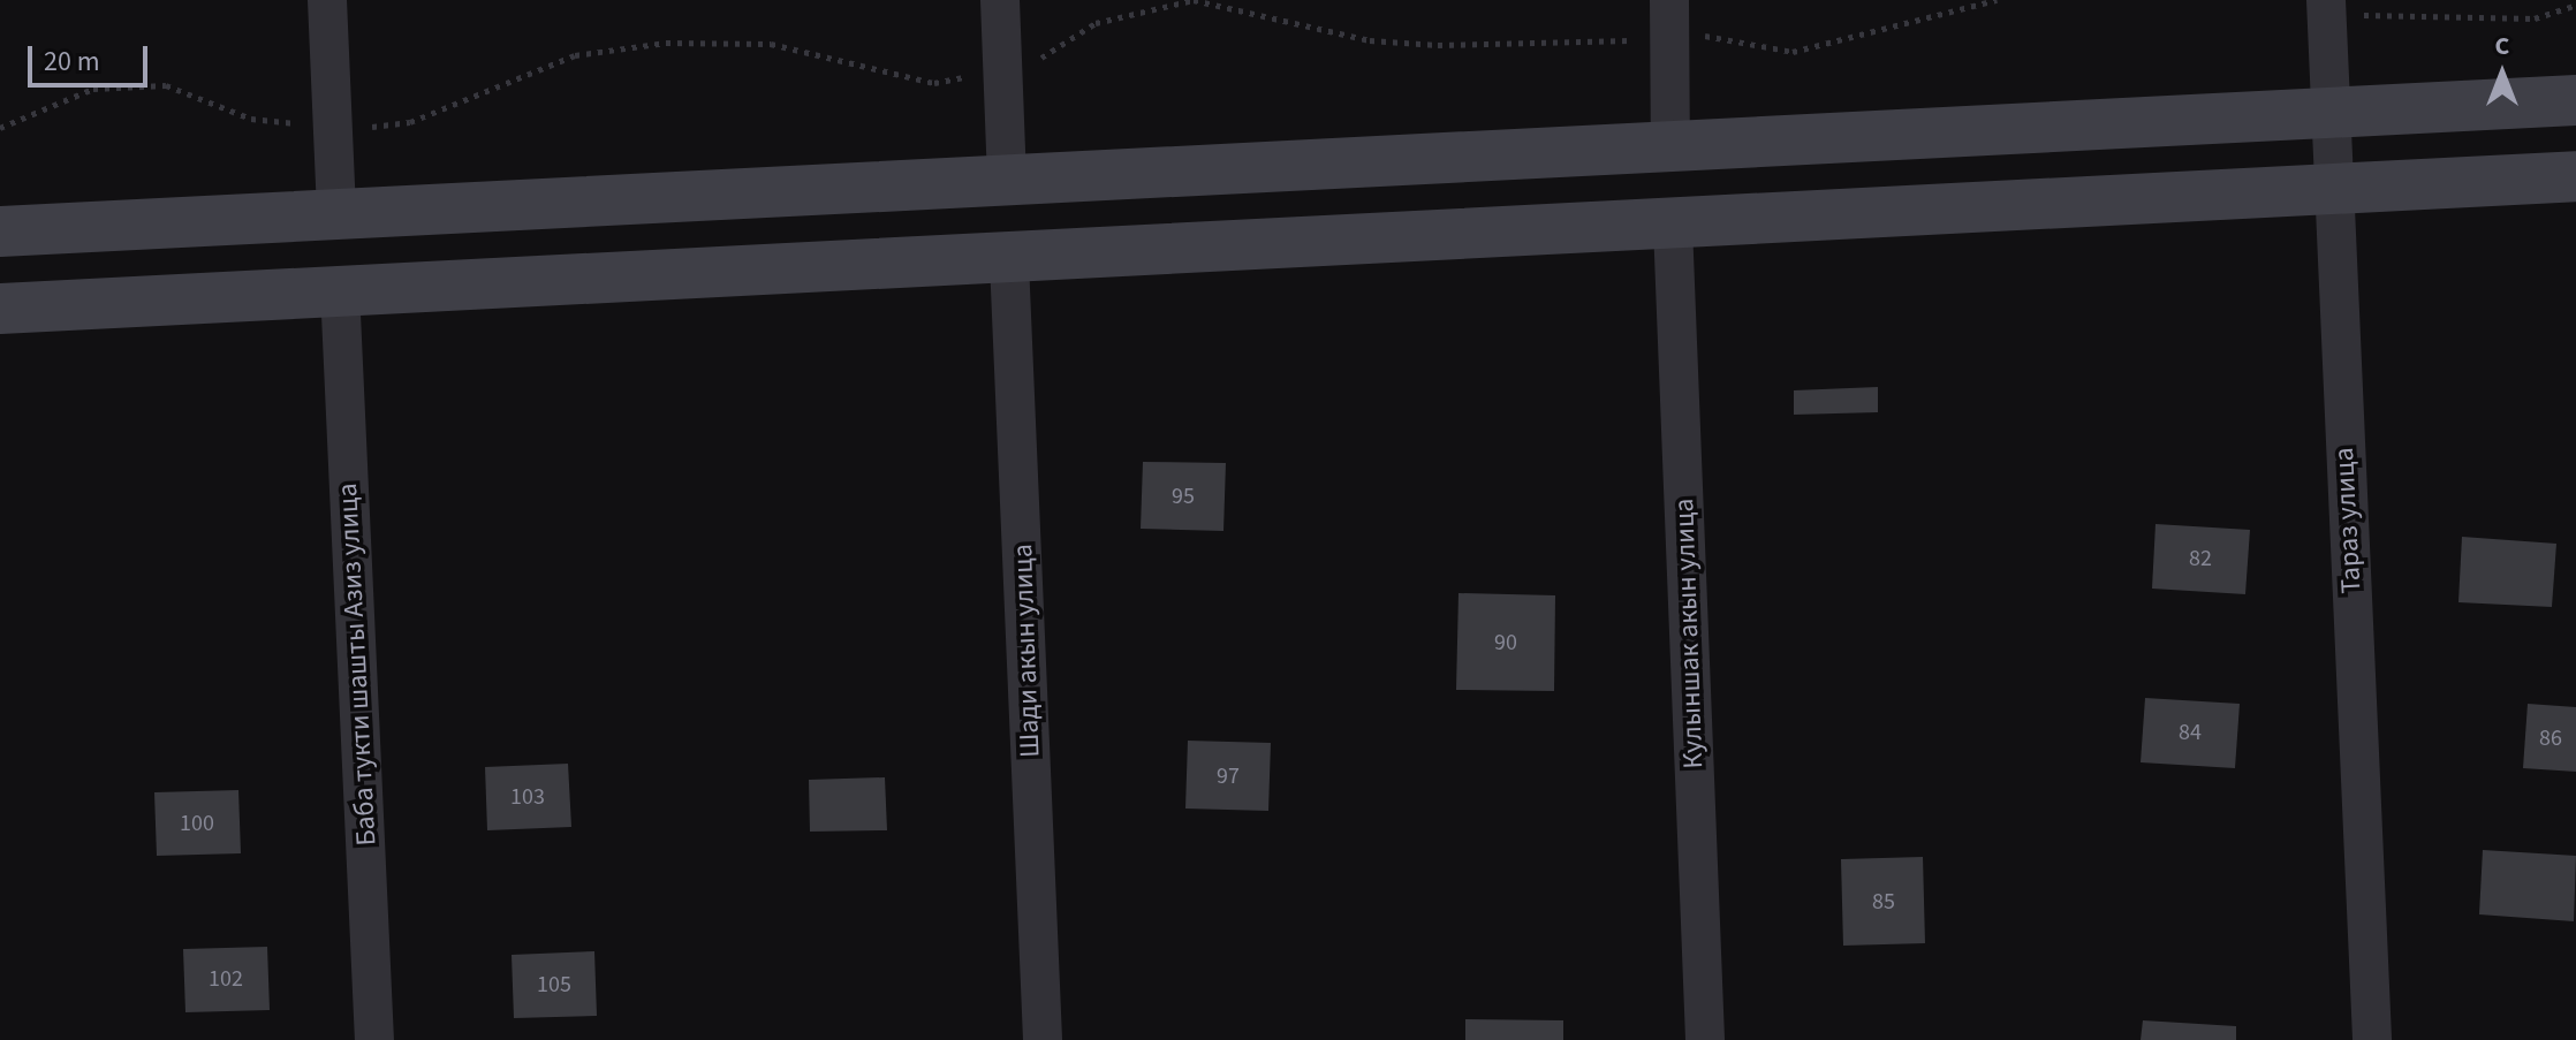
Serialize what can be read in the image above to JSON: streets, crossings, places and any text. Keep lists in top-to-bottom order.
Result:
{
  "streets": {
    "street": [
      "Тараз улица",
      "Кулыншак акын улица",
      "Шади акын улица",
      "Баба тукти шашты Азиз улица"
    ]
  },
  "house_numbers": [
    "95",
    "82",
    "90",
    "84",
    "86",
    "97",
    "103",
    "100",
    "85",
    "102",
    "105"
  ],
  "scale_bar": "20 m",
  "north": "top"
}
